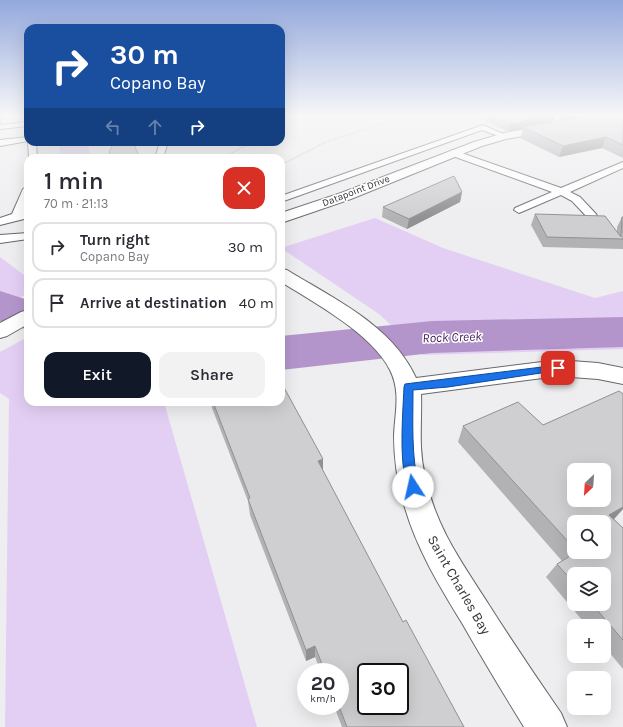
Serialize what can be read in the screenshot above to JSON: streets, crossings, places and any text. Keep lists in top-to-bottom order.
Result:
{
  "streets": {
    "street": ["Datapoint Drive", "Saint Charles Bay"]
  },
  "water": ["Rock Creek"],
  "north": "bottom left",
  "page": {
    "turn": ["30 m", "Copano Bay"],
    "heading": ["1 min", "70 m · 21:13"],
    "list": [
      {
        "name": "Turn right",
        "note": "Copano Bay",
        "value": "30 m"
      },
      {
        "name": "Arrive at destination",
        "value": "40 m"
      }
    ],
    "buttons": ["Exit", "Share"],
    "map_buttons": ["+", "−"],
    "speed": "20 km/h",
    "limit": "30"
  }
}
